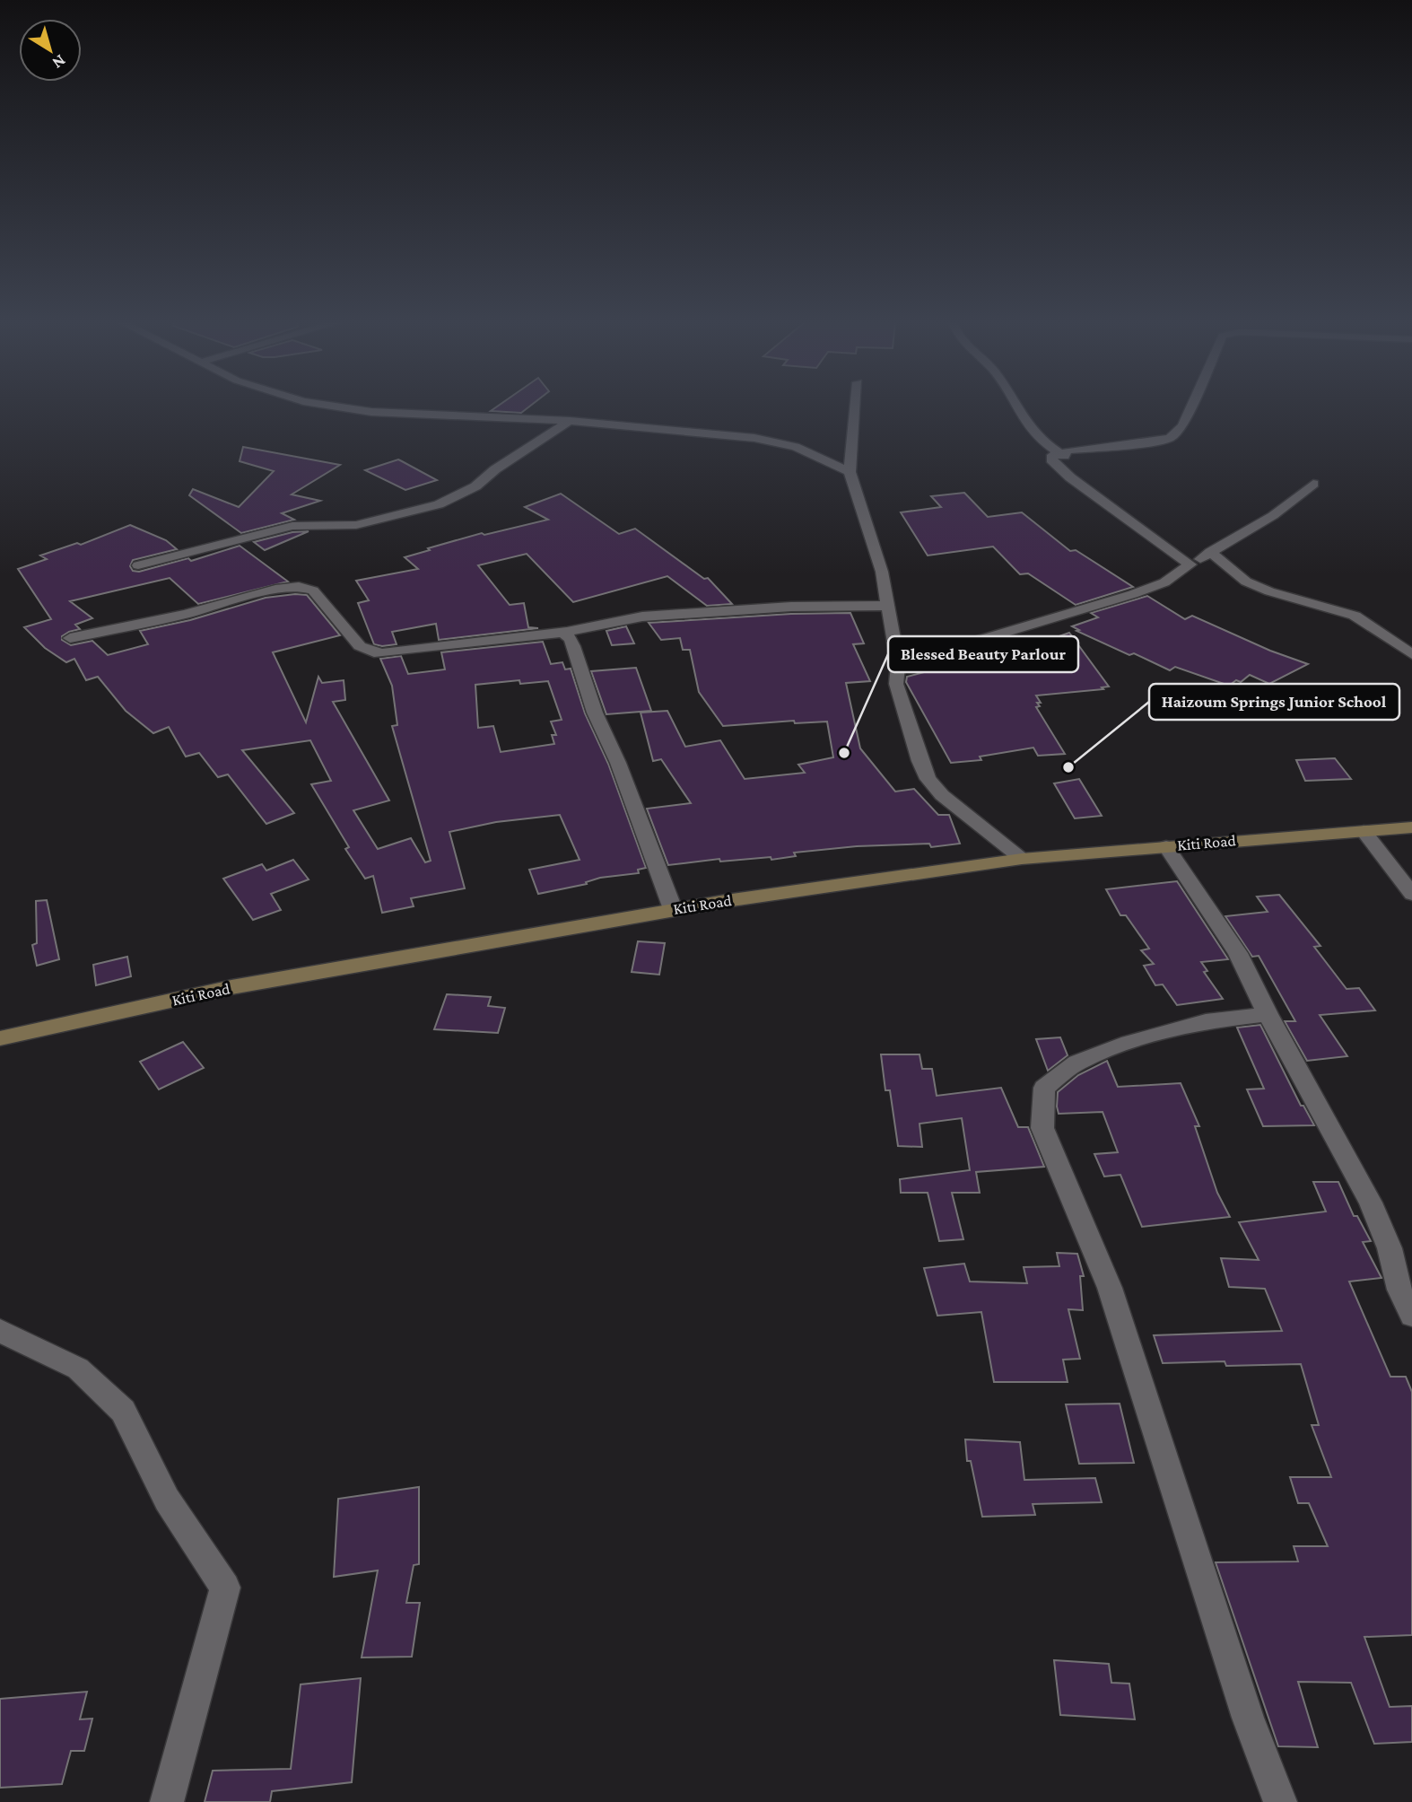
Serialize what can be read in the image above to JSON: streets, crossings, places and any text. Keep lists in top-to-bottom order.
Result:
{
  "streets": {
    "street": ["Kiti Road"]
  },
  "places": ["Blessed Beauty Parlour", "Haizoum Springs Junior School"],
  "north": "bottom right"
}
